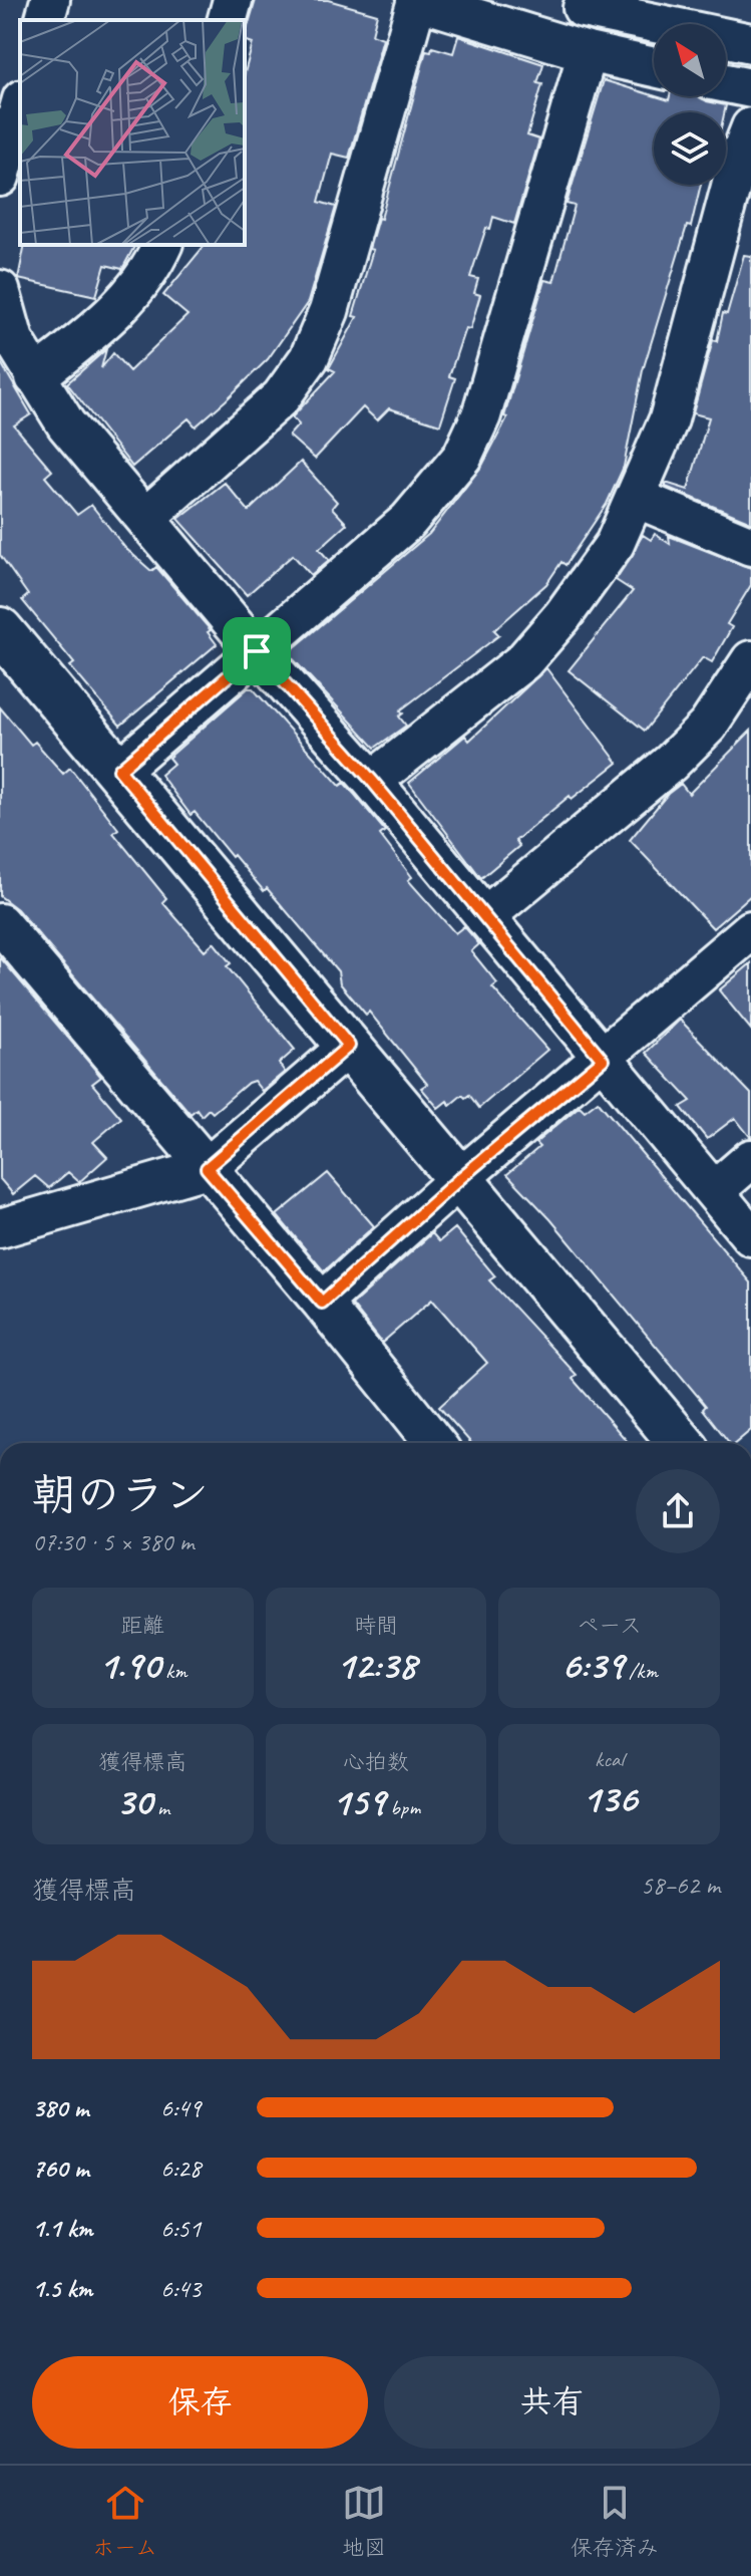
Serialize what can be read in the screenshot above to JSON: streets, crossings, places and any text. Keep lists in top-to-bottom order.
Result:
{
  "north": "top left",
  "page": {
    "heading": ["朝のラン", "07:30 · 5 × 380 m"],
    "stats": [
      ["距離", "1.90 km"],
      ["時間", "12:38"],
      ["ペース", "6:39 /km"],
      ["獲得標高", "30 m"],
      ["心拍数", "159 bpm"],
      ["kcal", "136"]
    ],
    "chart": ["獲得標高", "58–62 m"],
    "list": [
      {
        "name": "380 m",
        "note": "6:49"
      },
      {
        "name": "760 m",
        "note": "6:28"
      },
      {
        "name": "1.1 km",
        "note": "6:51"
      },
      {
        "name": "1.5 km",
        "note": "6:43"
      }
    ],
    "buttons": ["保存", "共有"],
    "tabs": ["ホーム", "地図", "保存済み"]
  }
}
